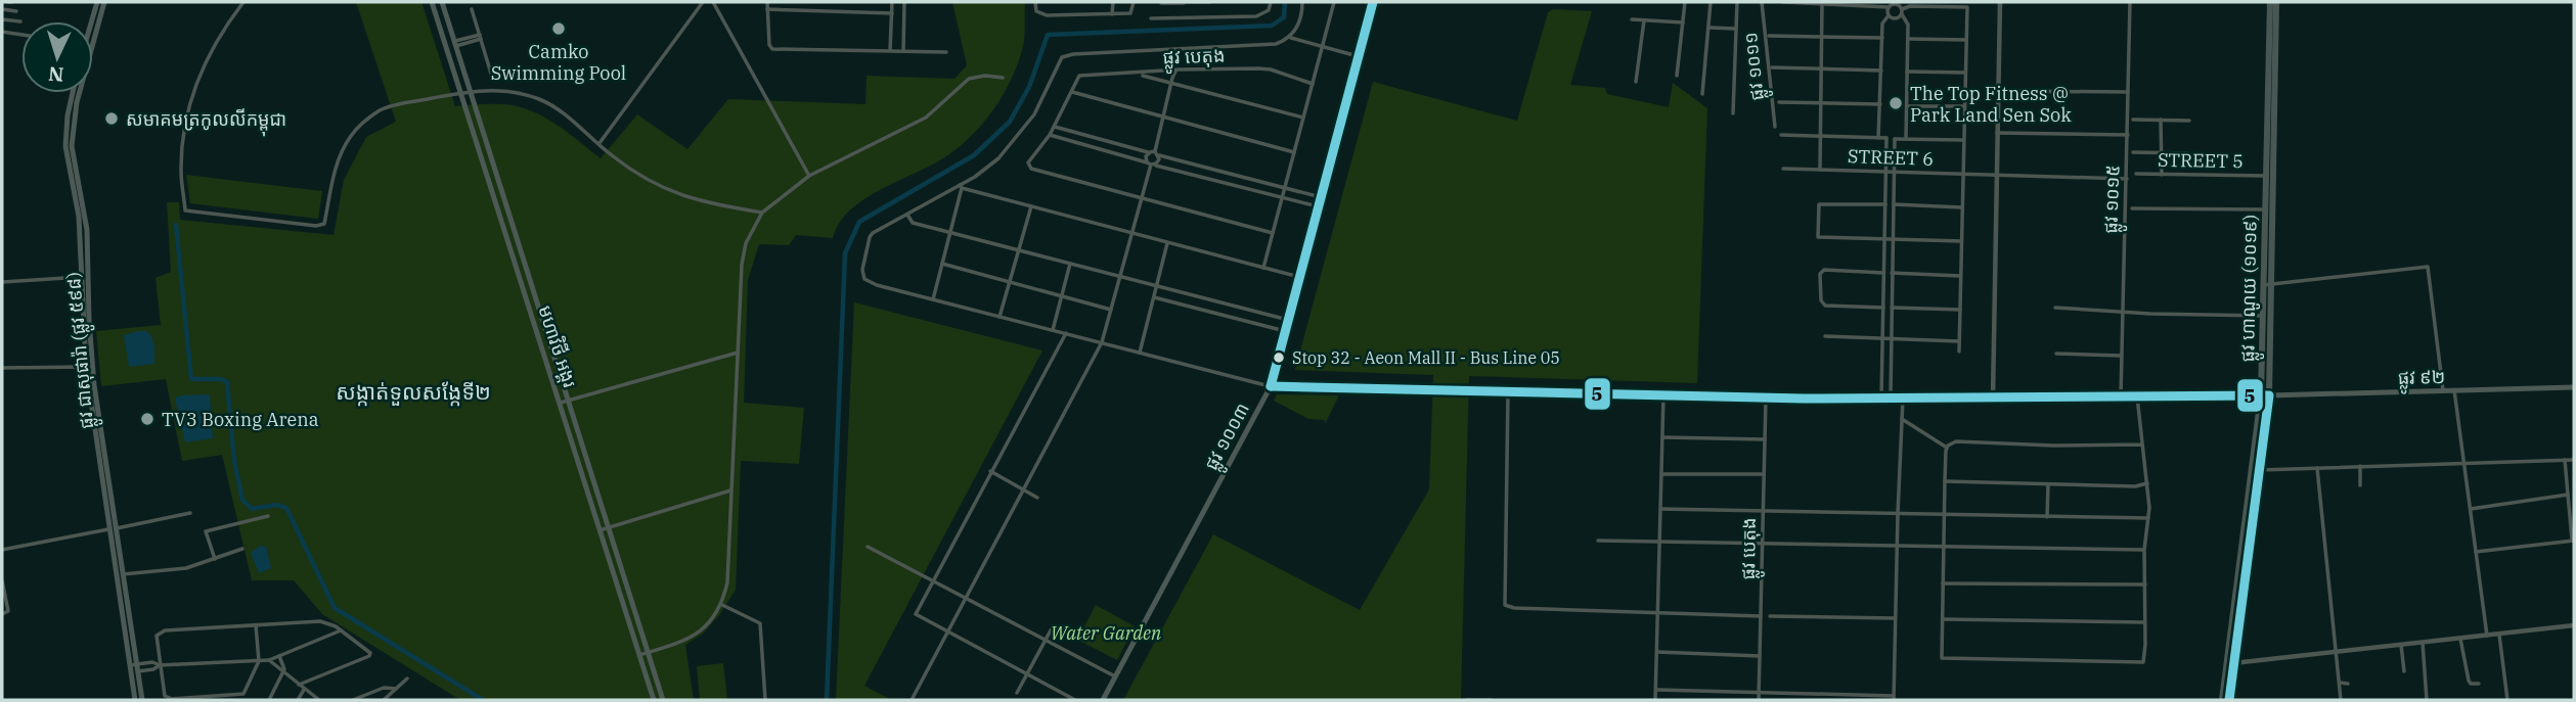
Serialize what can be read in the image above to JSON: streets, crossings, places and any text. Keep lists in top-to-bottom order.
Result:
{
  "streets": {
    "main road": [
      "ផ្លូវ ហាណូយ (១០១៩)",
      "មហាវិថី អង្គរ",
      "ផ្លូវ ជាសុផារ៉ា (ផ្លូវ ៥៩៨)",
      "ផ្លូវ ៩២",
      "ផ្លូវ ១០០៣"
    ],
    "street": [
      "ផ្លូវ បេតុង",
      "ផ្លូវ ១០១១",
      "STREET 6",
      "STREET 5",
      "ផ្លូវ ១០១៥"
    ]
  },
  "crossings": [
    ["ផ្លូវ បេតុង", "ផ្លូវ ៩២"],
    ["STREET 5", "ផ្លូវ ហាណូយ (១០១៩)"],
    ["ផ្លូវ ១០១៥", "ផ្លូវ ៩២"],
    ["ផ្លូវ ហាណូយ (១០១៩)", "ផ្លូវ ៩២"],
    ["ផ្លូវ ៩២", "ផ្លូវ ១០០៣"]
  ],
  "districts": ["សង្កាត់ទួលសង្កែទី២"],
  "parks": ["Water Garden"],
  "places": [
    "Camko Swimming Pool",
    "The Top Fitness @ Park Land Sen Sok",
    "សមាគមត្រកូលលីកម្ពុជា",
    "Stop 32 - Aeon Mall II - Bus Line 05",
    "TV3 Boxing Arena"
  ],
  "lines": ["transit line 5"],
  "north": "bottom"
}
